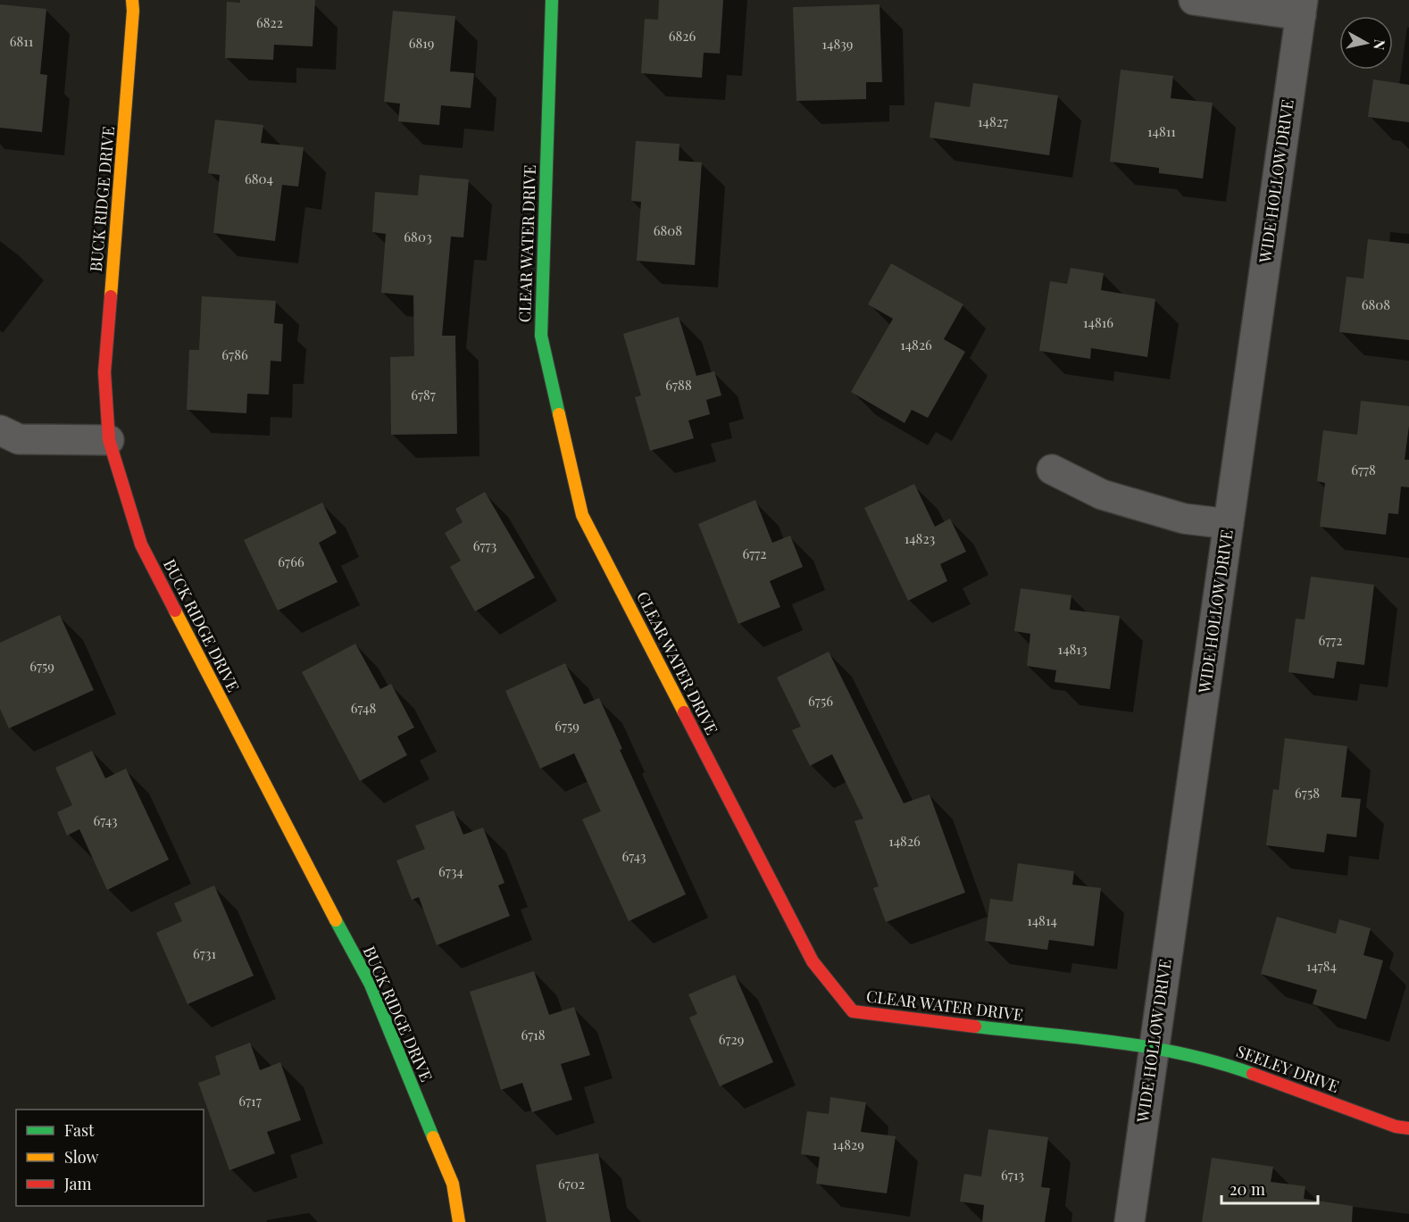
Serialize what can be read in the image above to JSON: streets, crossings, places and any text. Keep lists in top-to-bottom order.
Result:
{
  "streets": {
    "street": [
      "WIDE HOLLOW DRIVE",
      "BUCK RIDGE DRIVE",
      "CLEAR WATER DRIVE",
      "SEELEY DRIVE"
    ]
  },
  "crossings": [
    ["WIDE HOLLOW DRIVE", "CLEAR WATER DRIVE"],
    ["WIDE HOLLOW DRIVE", "SEELEY DRIVE"],
    ["CLEAR WATER DRIVE", "SEELEY DRIVE"]
  ],
  "house_numbers": [
    "6822",
    "6826",
    "6811",
    "6819",
    "14839",
    "14827",
    "14811",
    "6804",
    "6808",
    "6803",
    "6808",
    "14816",
    "14826",
    "6786",
    "6788",
    "6787",
    "6778",
    "14823",
    "6773",
    "6772",
    "6766",
    "6772",
    "14813",
    "6759",
    "6756",
    "6748",
    "6759",
    "6758",
    "6743",
    "14826",
    "6743",
    "6734",
    "14814",
    "6731",
    "14784",
    "6718",
    "6729",
    "6717",
    "14829",
    "6713",
    "6702"
  ],
  "legend": ["Fast", "Slow", "Jam"],
  "scale_bar": "20 m",
  "north": "right"
}
